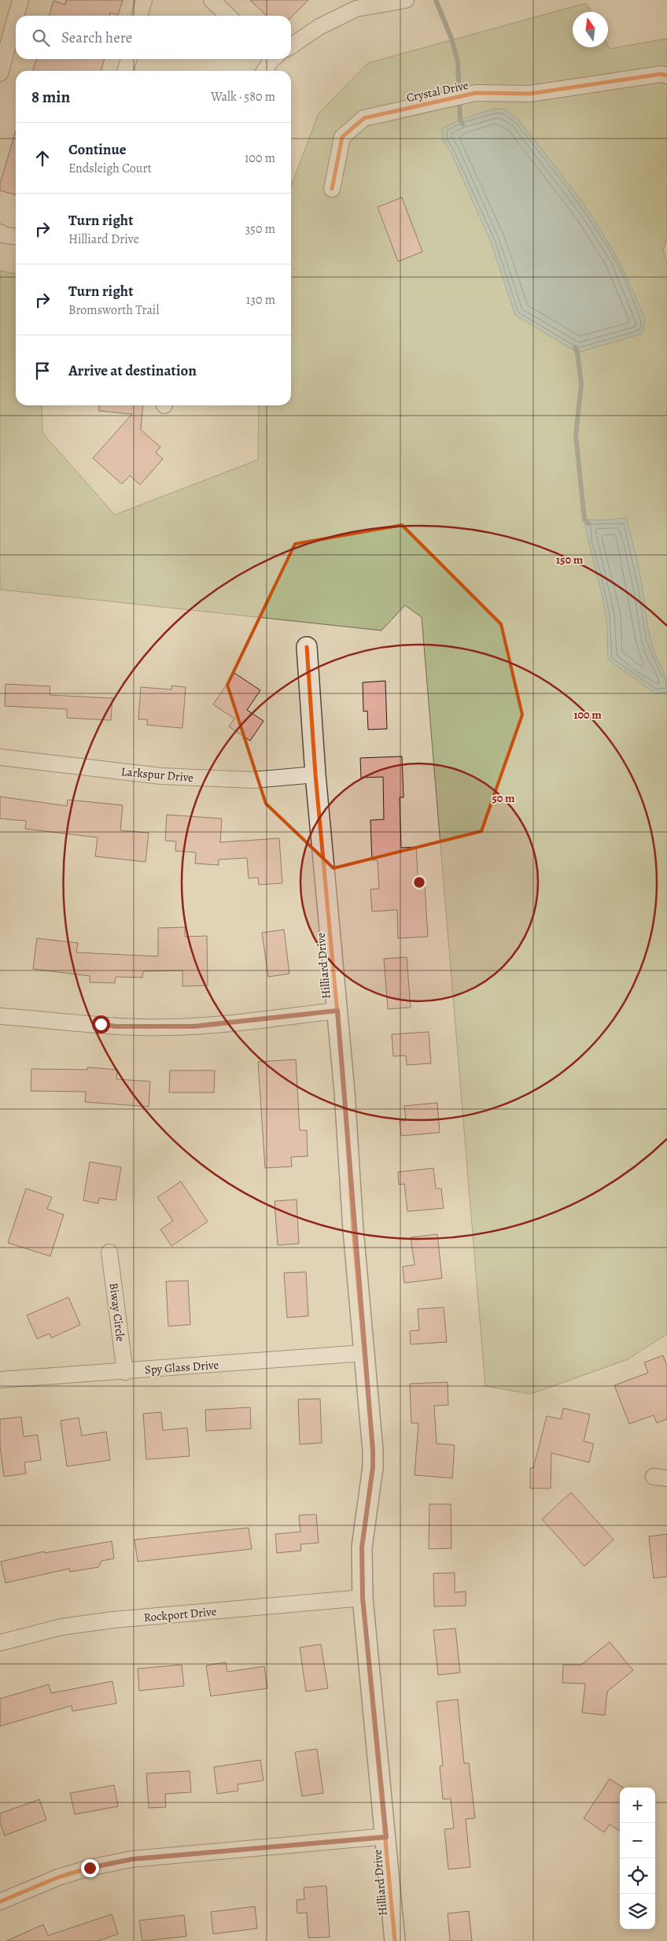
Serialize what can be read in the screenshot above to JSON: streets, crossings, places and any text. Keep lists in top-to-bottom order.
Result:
{
  "streets": {
    "street": [
      "Crystal Drive",
      "Larkspur Drive",
      "Hilliard Drive",
      "Biway Circle",
      "Spy Glass Drive",
      "Rockport Drive"
    ]
  },
  "crossings": [
    ["Larkspur Drive", "Hilliard Drive"],
    ["Hilliard Drive", "Spy Glass Drive"],
    ["Hilliard Drive", "Rockport Drive"],
    ["Biway Circle", "Spy Glass Drive"]
  ],
  "north": "top",
  "page": {
    "search": "Search here",
    "heading": ["8 min", "Walk · 580 m"],
    "list": [
      ["Continue", "Endsleigh Court", "100 m"],
      ["Turn right", "Hilliard Drive", "350 m"],
      ["Turn right", "Bromsworth Trail", "130 m"],
      "Arrive at destination"
    ],
    "map_buttons": ["+", "−"]
  },
  "rings": ["150 m", "100 m", "50 m"]
}
